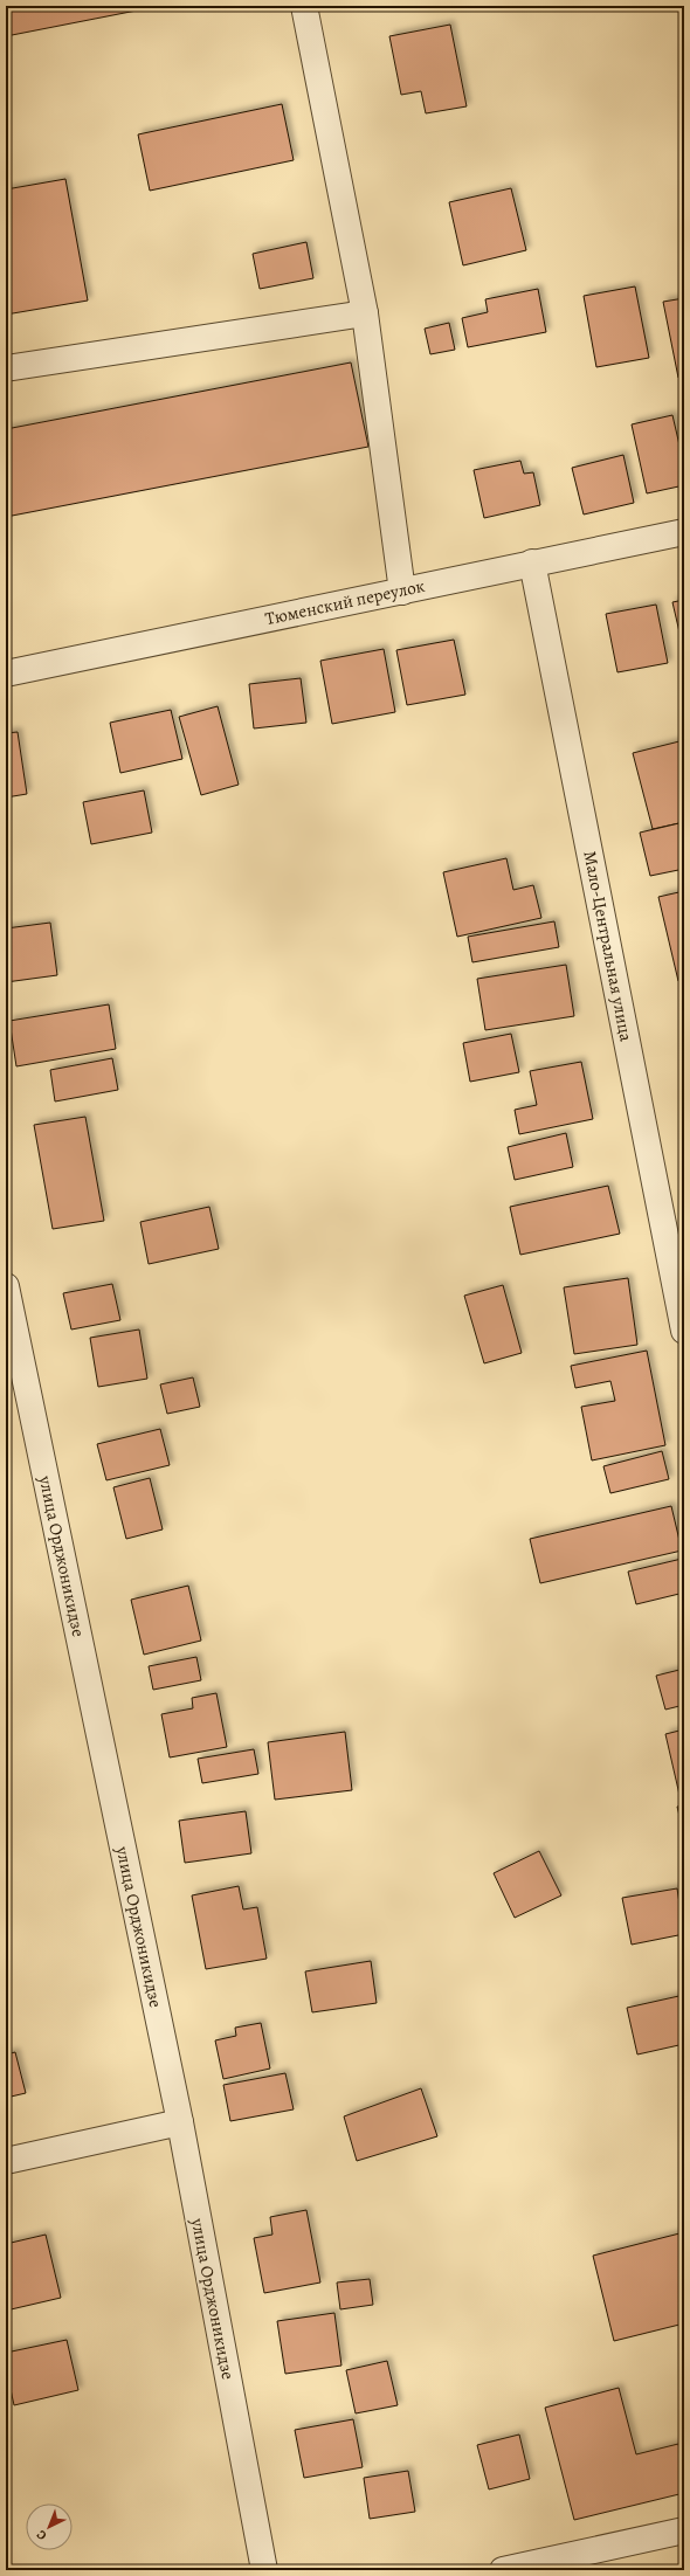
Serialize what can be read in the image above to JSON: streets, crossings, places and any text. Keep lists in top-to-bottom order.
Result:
{
  "streets": {
    "street": ["Тюменский переулок", "Мало-Центральная улица", "улица Орджоникидзе"]
  },
  "crossings": [
    ["Тюменский переулок", "Мало-Центральная улица"]
  ],
  "north": "bottom left"
}
